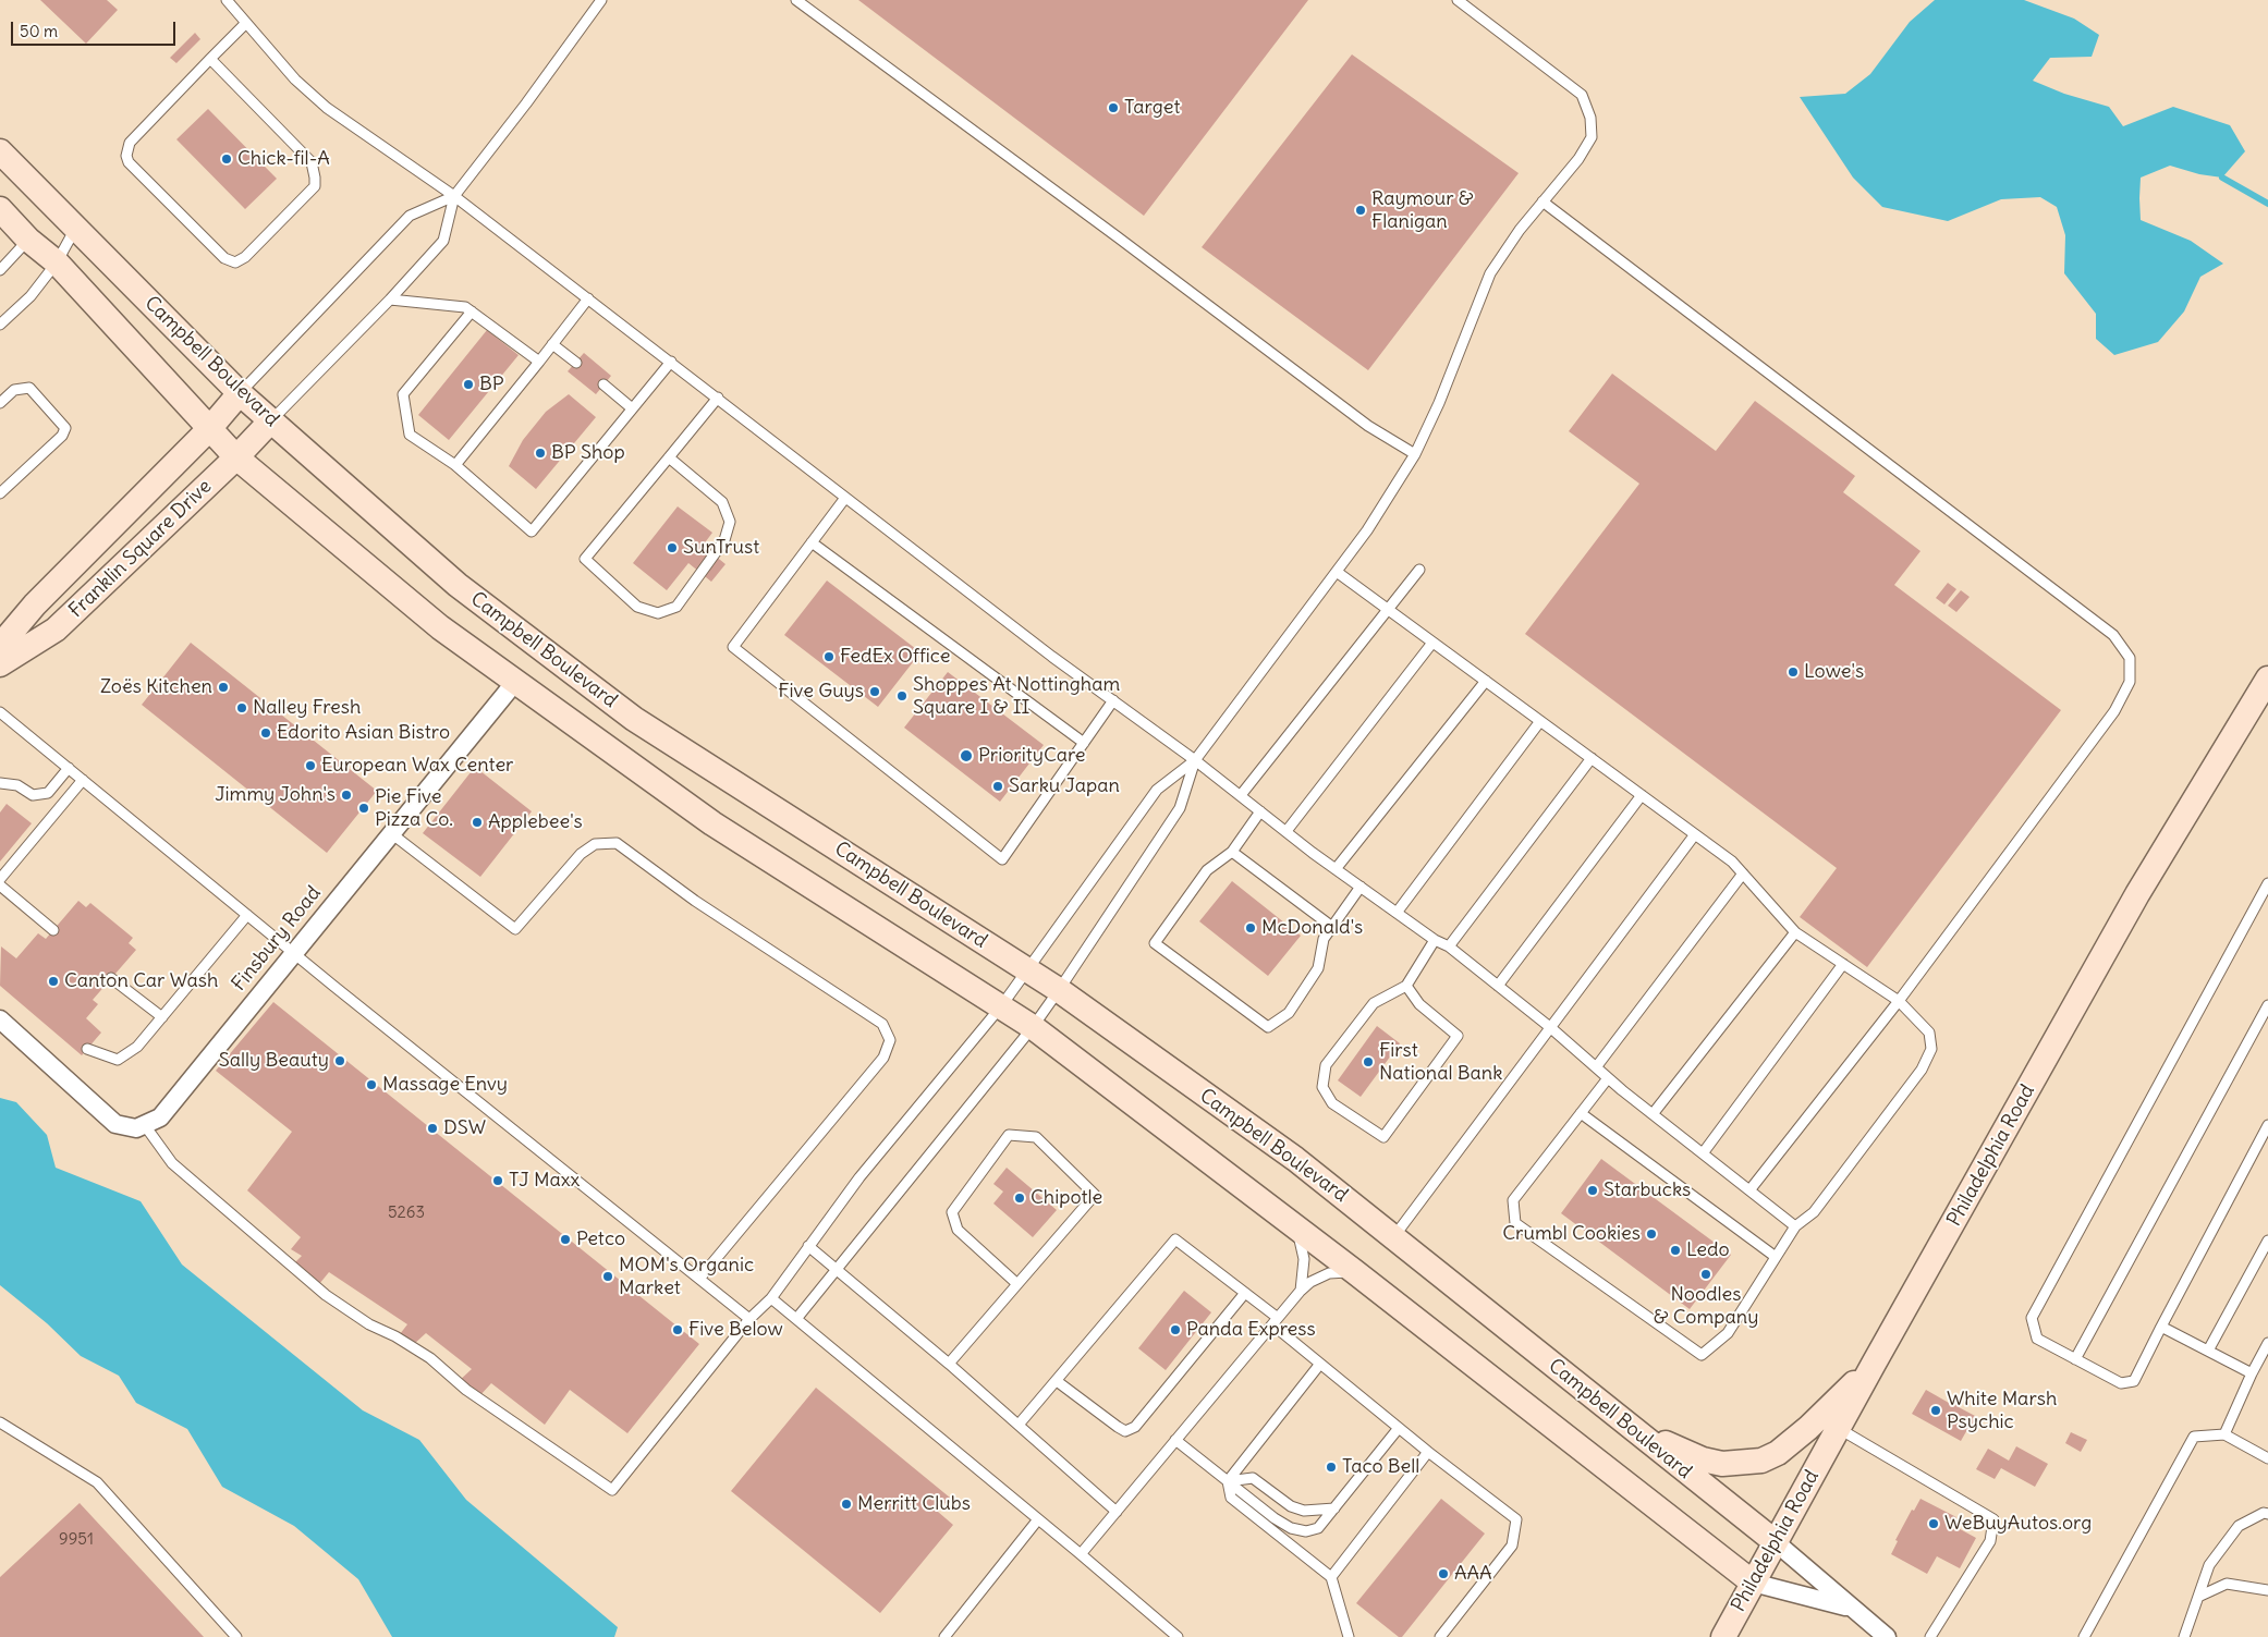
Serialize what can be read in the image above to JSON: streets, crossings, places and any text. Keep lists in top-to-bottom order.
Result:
{
  "streets": {
    "main road": ["Campbell Boulevard", "Franklin Square Drive", "Philadelphia Road"],
    "street": ["Finsbury Road"]
  },
  "crossings": [
    ["Campbell Boulevard", "Franklin Square Drive"],
    ["Campbell Boulevard", "Finsbury Road"],
    ["Campbell Boulevard", "Philadelphia Road"]
  ],
  "places": [
    "Target",
    "Chick-fil-A",
    "Raymour & Flanigan",
    "BP",
    "BP Shop",
    "SunTrust",
    "FedEx Office",
    "Lowe's",
    "Zoës Kitchen",
    "Five Guys",
    "Shoppes At Nottingham Square I & II",
    "Nalley Fresh",
    "Edorito Asian Bistro",
    "PriorityCare",
    "European Wax Center",
    "Sarku Japan",
    "Jimmy John's",
    "Pie Five Pizza Co.",
    "Applebee's",
    "McDonald's",
    "Canton Car Wash",
    "Sally Beauty",
    "First National Bank",
    "Massage Envy",
    "DSW",
    "TJ Maxx",
    "Starbucks",
    "Chipotle",
    "Crumbl Cookies",
    "Petco",
    "Ledo",
    "Noodles & Company",
    "MOM's Organic Market",
    "Five Below",
    "Panda Express",
    "White Marsh Psychic",
    "Taco Bell",
    "Merritt Clubs",
    "WeBuyAutos.org",
    "AAA"
  ],
  "house_numbers": ["5263", "9951"],
  "scale_bar": "50 m"
}
